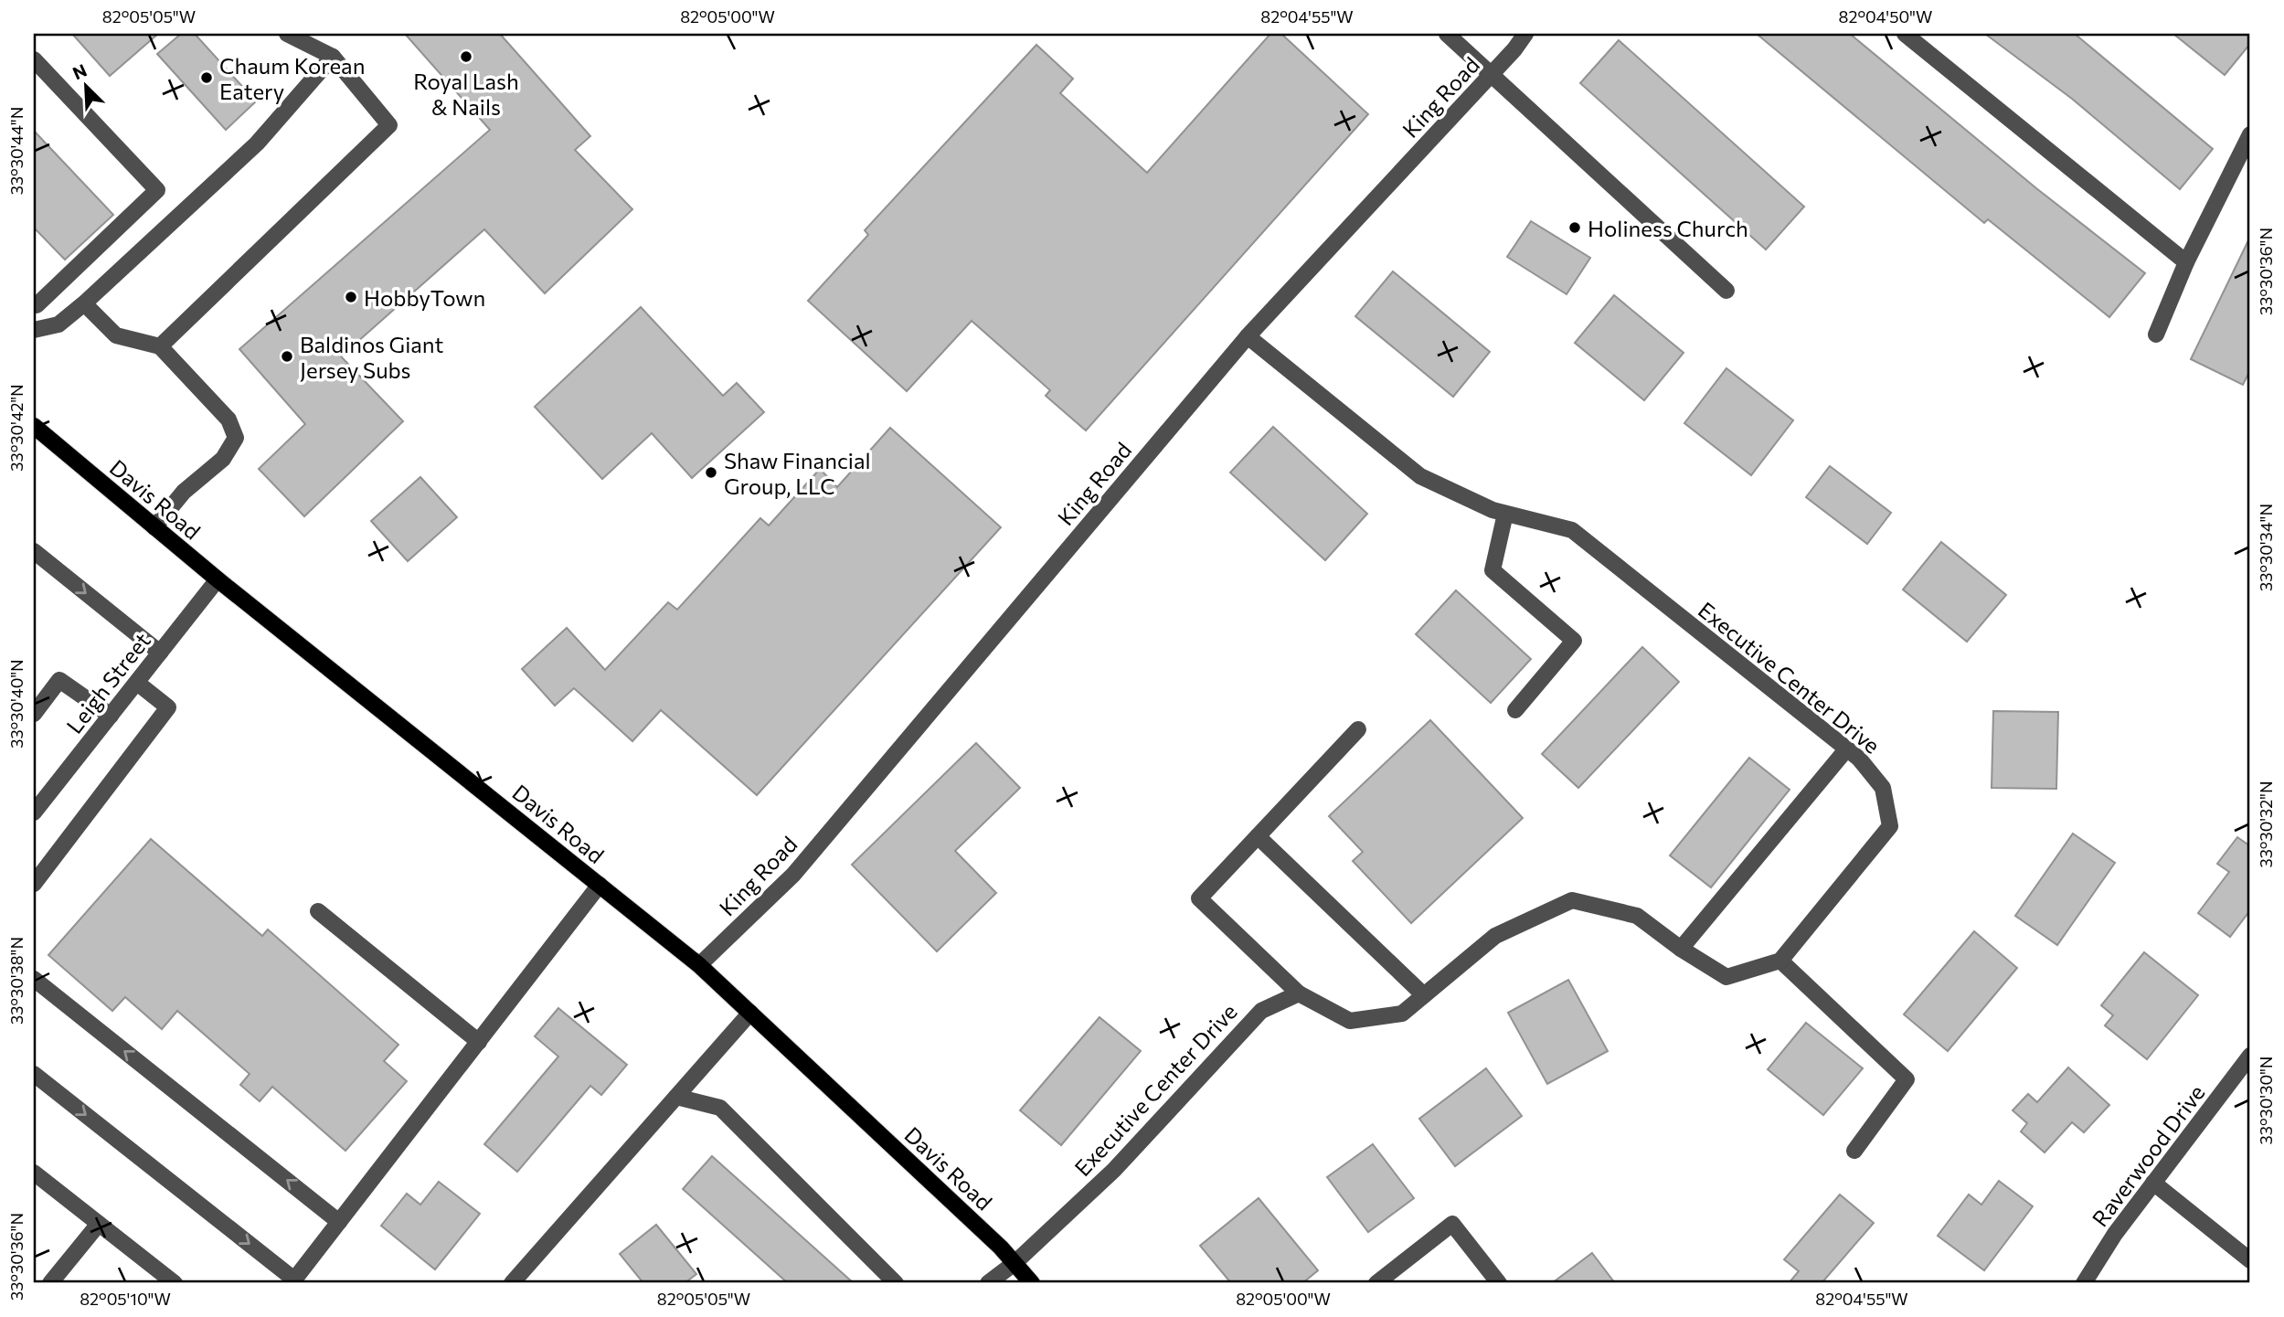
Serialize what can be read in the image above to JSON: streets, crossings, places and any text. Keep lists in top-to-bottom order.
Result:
{
  "streets": {
    "main road": ["Davis Road"],
    "street": [
      "King Road",
      "Executive Center Drive",
      "Leigh Street",
      "Raverwood Drive"
    ]
  },
  "crossings": [
    ["King Road", "Davis Road"],
    ["King Road", "Executive Center Drive"],
    ["Davis Road", "Executive Center Drive"],
    ["Davis Road", "Leigh Street"]
  ],
  "places": [
    "Royal Lash & Nails",
    "Chaum Korean Eatery",
    "Holiness Church",
    "HobbyTown",
    "Baldinos Giant Jersey Subs",
    "Shaw Financial Group, LLC"
  ],
  "north": "top left",
  "coordinates": [
    "82°05'05\"W",
    "82°05'00\"W",
    "82°04'55\"W",
    "82°04'50\"W",
    "33°30'44\"N",
    "33°30'36\"N",
    "33°30'42\"N",
    "33°30'34\"N",
    "33°30'40\"N",
    "33°30'32\"N",
    "33°30'38\"N",
    "33°30'30\"N",
    "82°05'10\"W"
  ]
}
